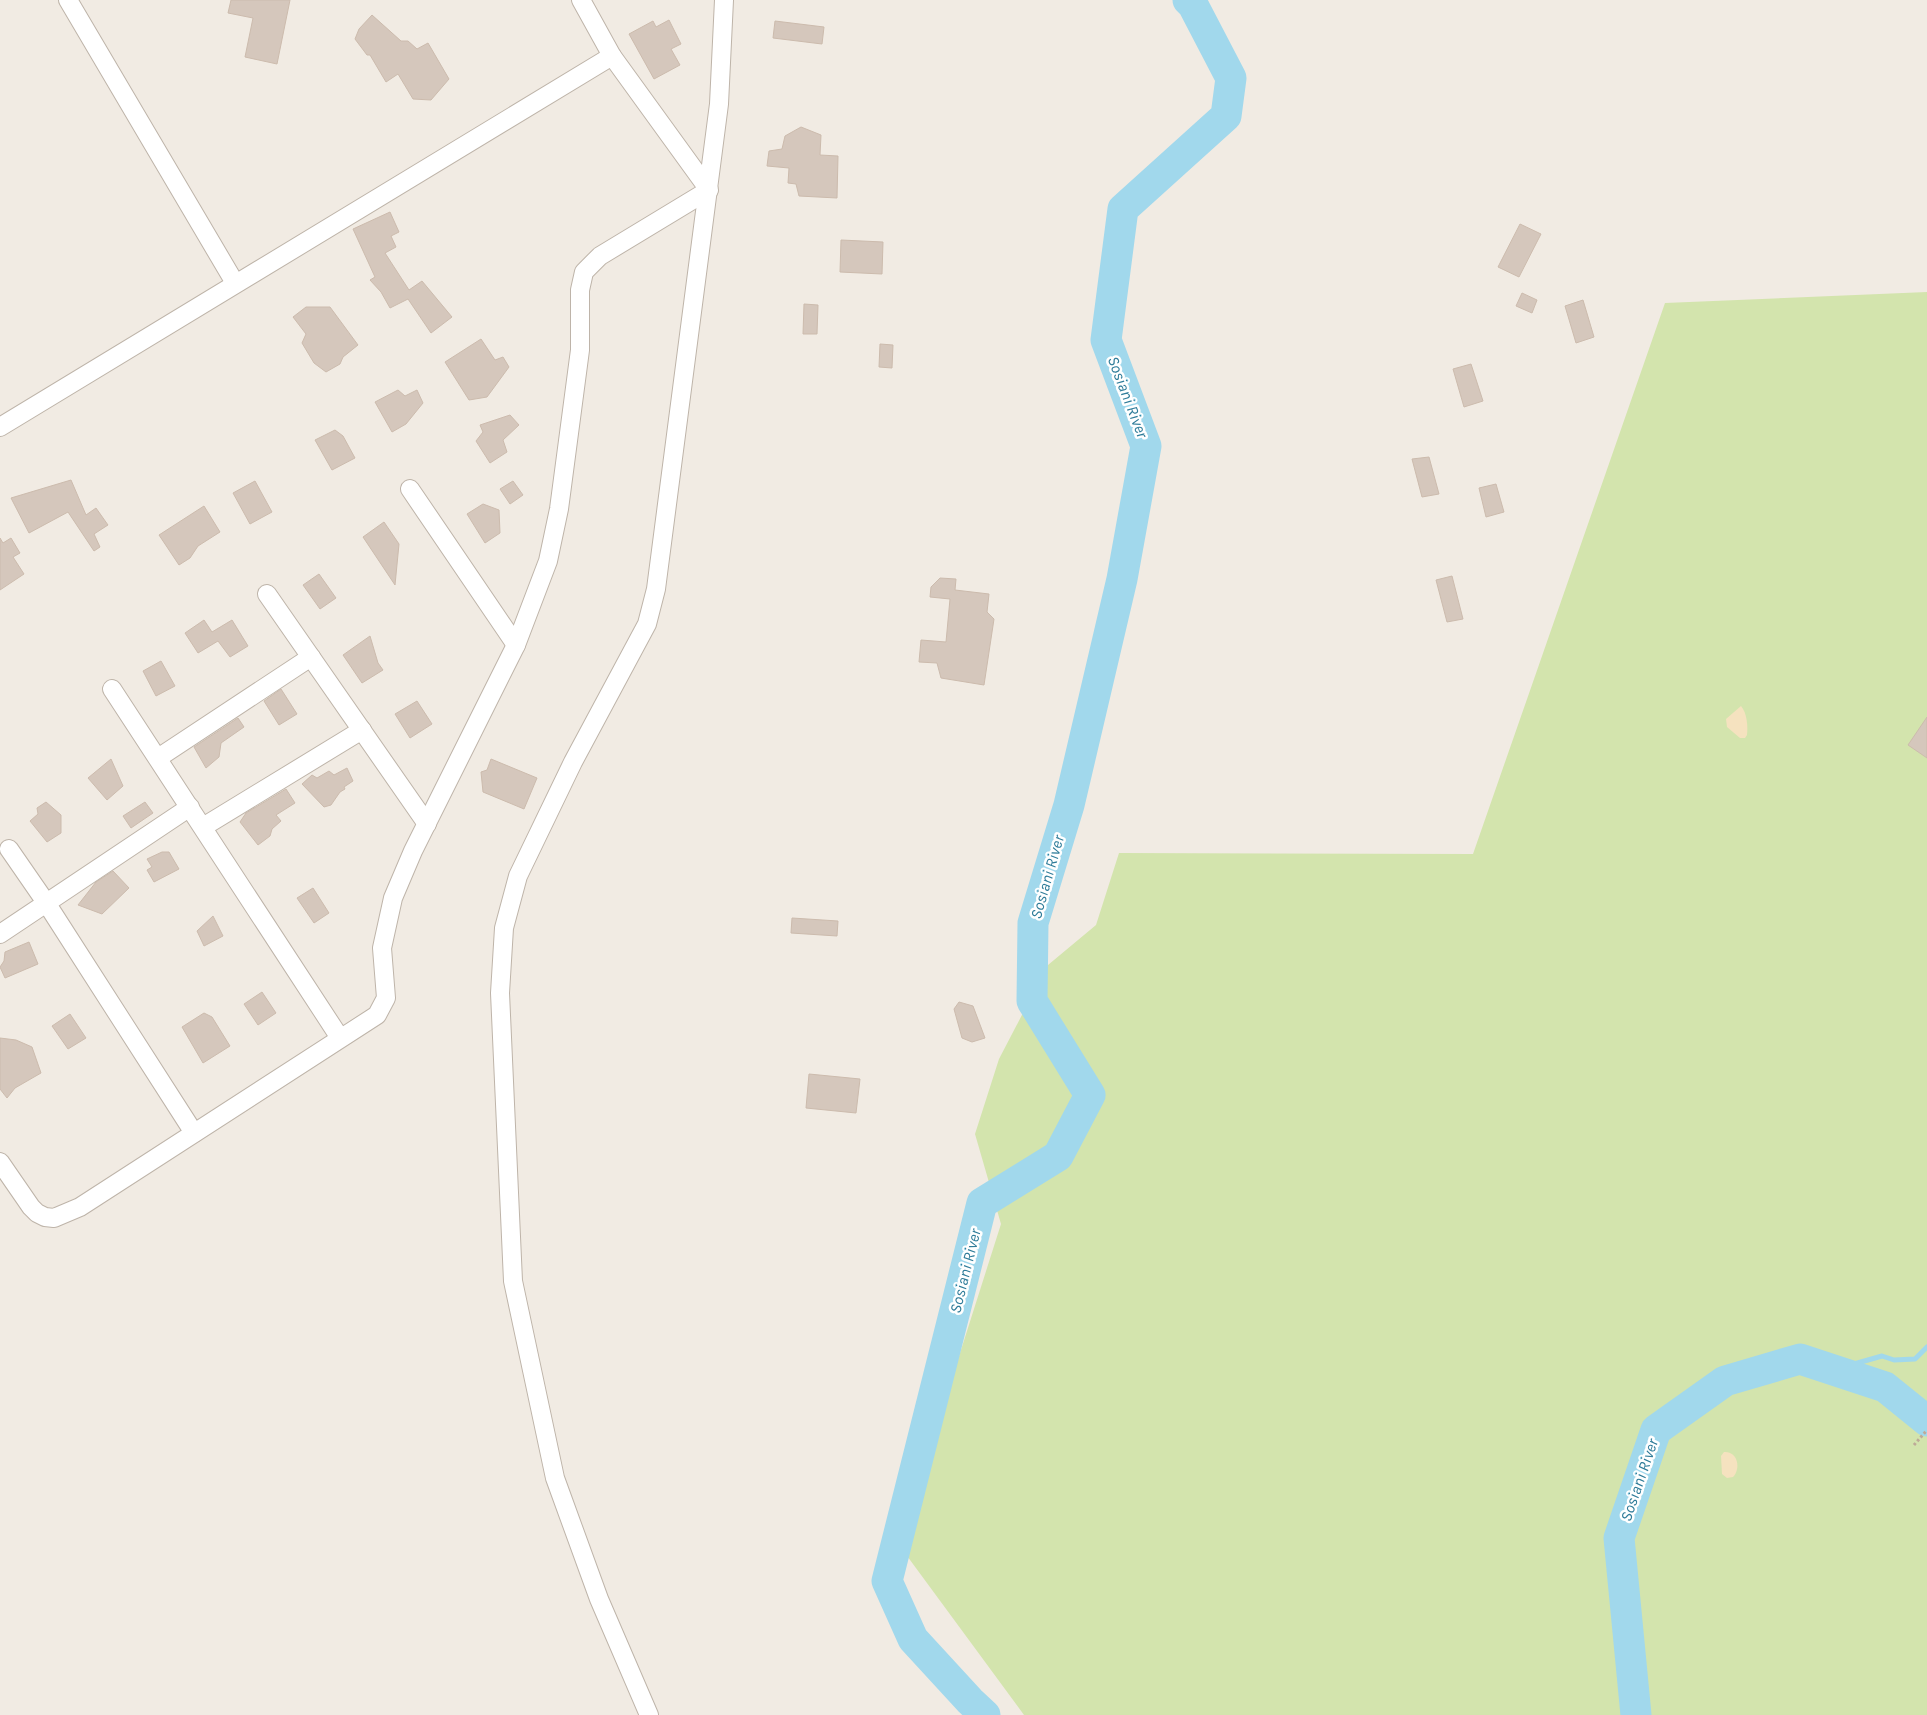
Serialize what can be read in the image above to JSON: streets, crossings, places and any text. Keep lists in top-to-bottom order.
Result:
{
  "water": ["Sosiani River"]
}
